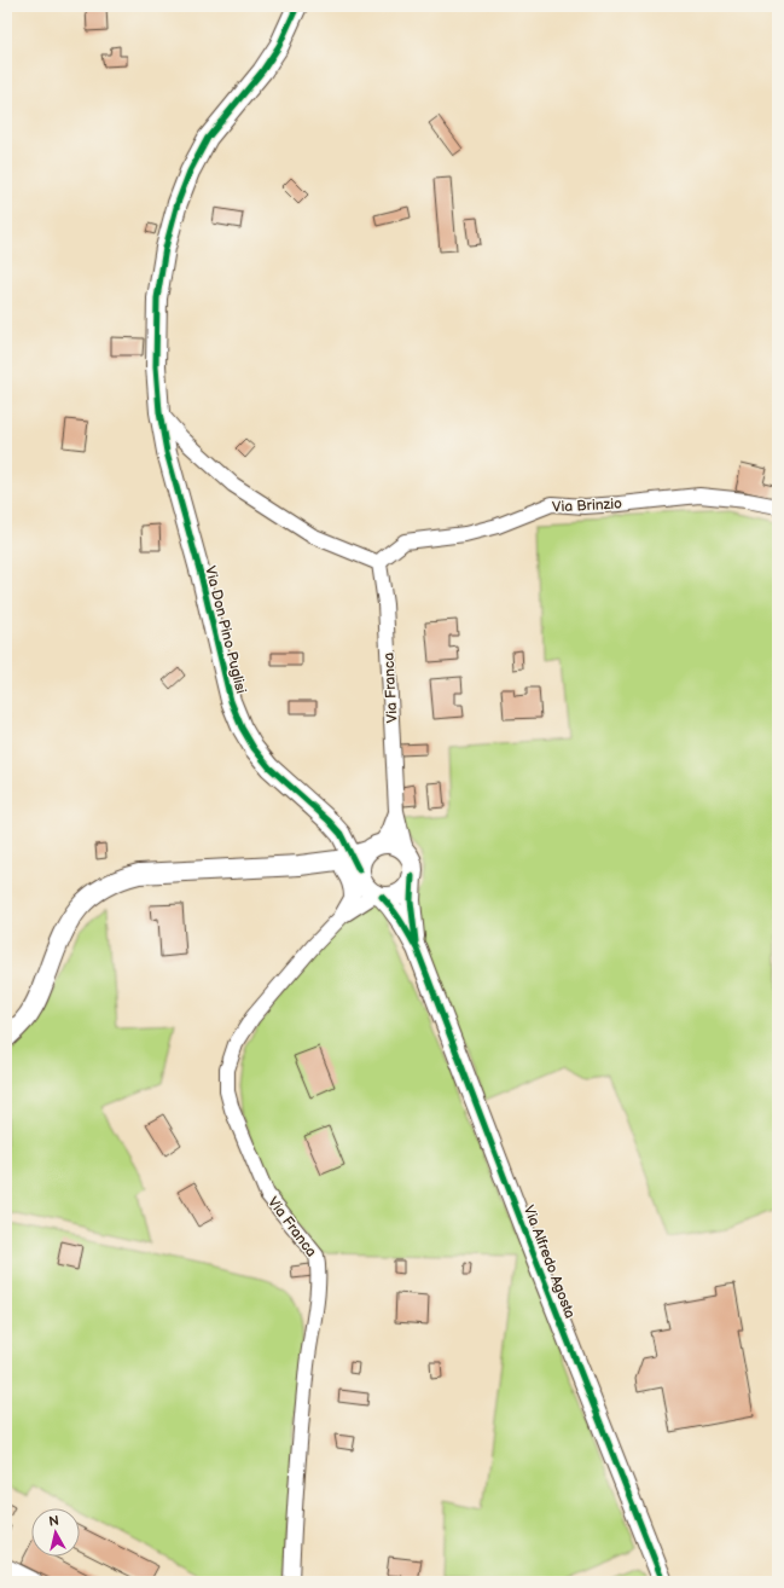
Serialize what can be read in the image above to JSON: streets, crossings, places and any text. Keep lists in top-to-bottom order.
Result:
{
  "streets": {
    "street": [
      "Via Brinzio",
      "Via Don Pino Puglisi",
      "Via Franca",
      "Via Alfredo Agosta"
    ]
  },
  "crossings": [
    ["Via Brinzio", "Via Franca"],
    ["Via Don Pino Puglisi", "Via Alfredo Agosta"]
  ],
  "north": "top"
}
